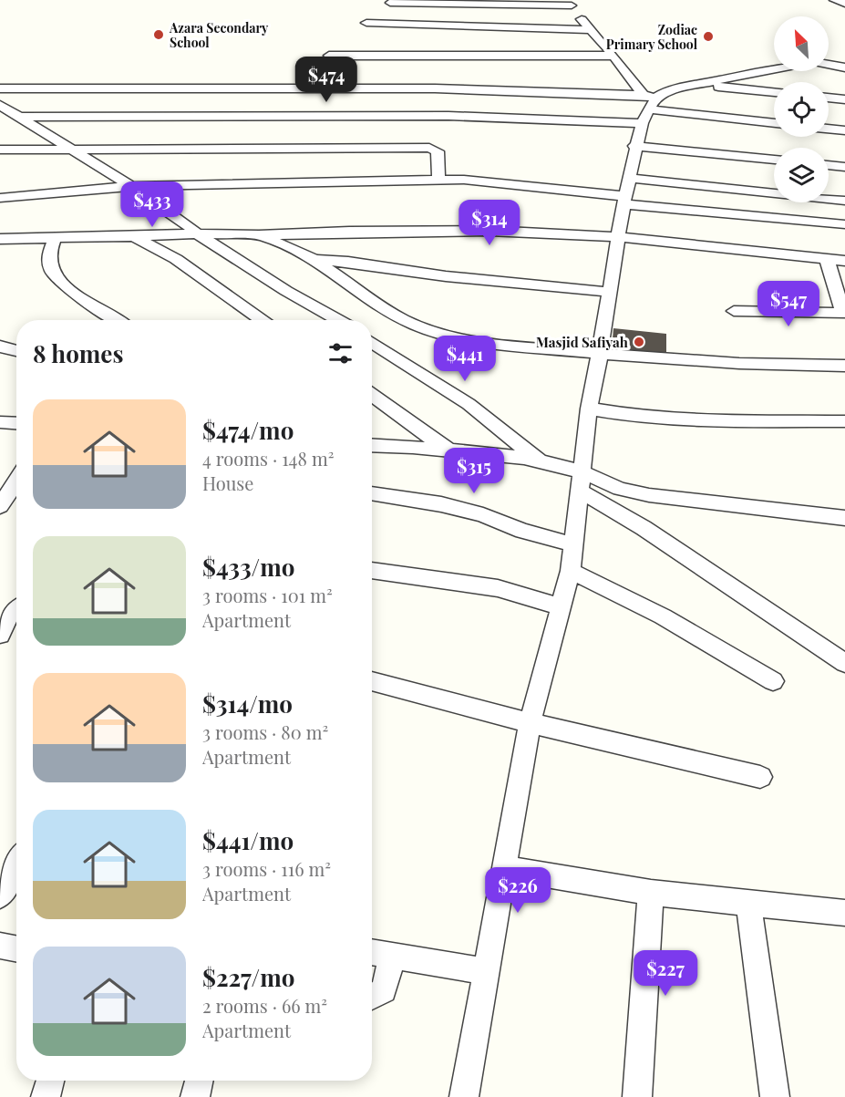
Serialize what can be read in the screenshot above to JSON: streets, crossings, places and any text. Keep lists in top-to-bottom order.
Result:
{
  "places": ["Azara Secondary School", "Zodiac Primary School", "Masjid Safiyah"],
  "north": "top left",
  "page": {
    "price": [
      "$474",
      "$433",
      "$314",
      "$547",
      "$441",
      "$315",
      "$226",
      "$227"
    ],
    "heading": "8 homes",
    "list": [
      {
        "name": "$474/mo",
        "note": "4 rooms · 148 m² · House"
      },
      {
        "name": "$433/mo",
        "note": "3 rooms · 101 m² · Apartment"
      },
      {
        "name": "$314/mo",
        "note": "3 rooms · 80 m² · Apartment"
      },
      {
        "name": "$441/mo",
        "note": "3 rooms · 116 m² · Apartment"
      },
      {
        "name": "$227/mo",
        "note": "2 rooms · 66 m² · Apartment"
      }
    ]
  }
}
